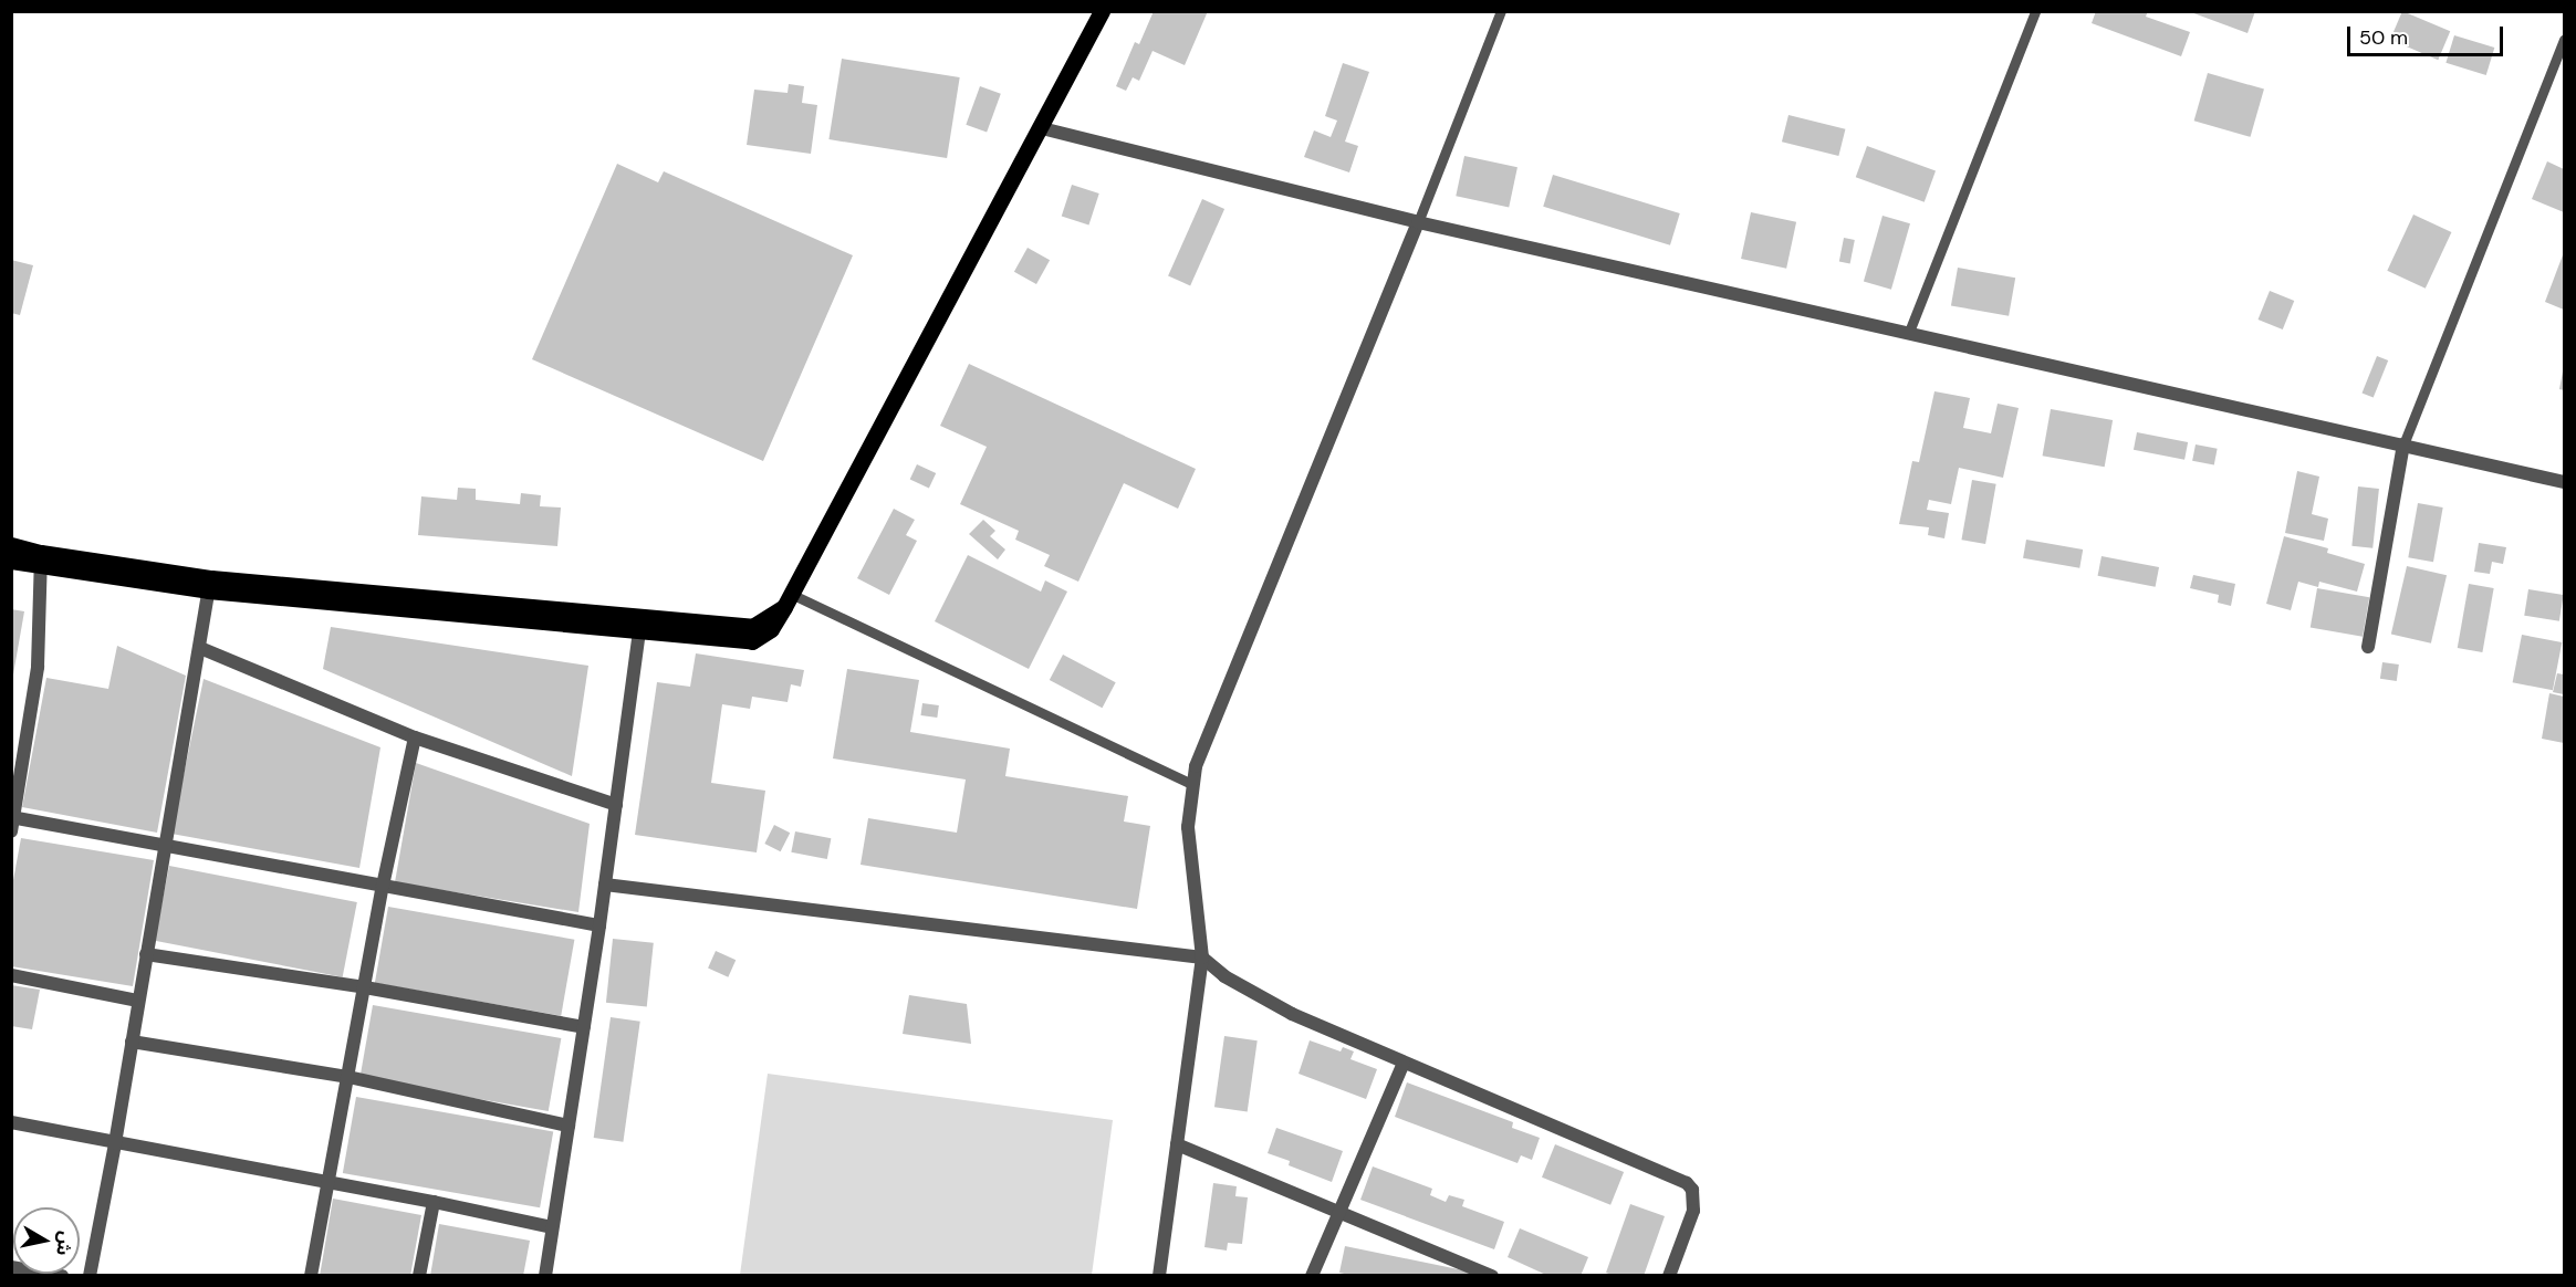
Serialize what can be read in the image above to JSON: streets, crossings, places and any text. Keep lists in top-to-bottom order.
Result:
{
  "scale_bar": "50 m",
  "north": "right"
}
